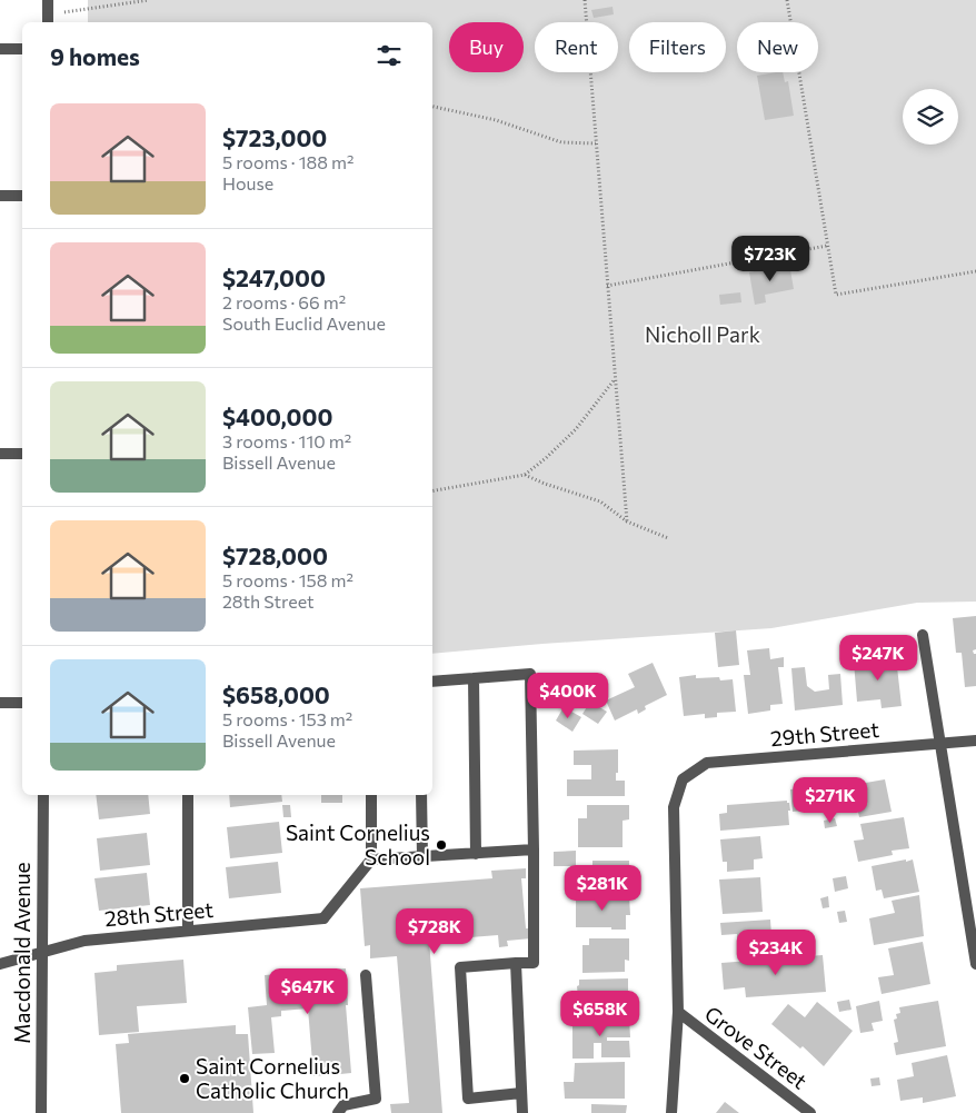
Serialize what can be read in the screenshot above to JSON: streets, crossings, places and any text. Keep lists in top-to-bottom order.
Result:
{
  "streets": {
    "street": [
      "29th Street",
      "28th Street",
      "Macdonald Avenue",
      "Grove Street"
    ]
  },
  "crossings": [
    ["29th Street", "Grove Street"],
    ["28th Street", "Macdonald Avenue"]
  ],
  "parks": ["Nicholl Park"],
  "places": ["Saint Cornelius School", "Saint Cornelius Catholic Church"],
  "page": {
    "chip": [
      "Buy",
      "Rent",
      "Filters",
      "New"
    ],
    "heading": "9 homes",
    "list": [
      {
        "name": "$723,000",
        "note": "5 rooms · 188 m² · House"
      },
      {
        "name": "$247,000",
        "note": "2 rooms · 66 m² · South Euclid Avenue"
      },
      {
        "name": "$400,000",
        "note": "3 rooms · 110 m² · Bissell Avenue"
      },
      {
        "name": "$728,000",
        "note": "5 rooms · 158 m² · 28th Street"
      },
      {
        "name": "$658,000",
        "note": "5 rooms · 153 m² · Bissell Avenue"
      }
    ],
    "price": [
      "$723K",
      "$247K",
      "$400K",
      "$271K",
      "$281K",
      "$728K",
      "$234K",
      "$647K",
      "$658K"
    ]
  }
}
